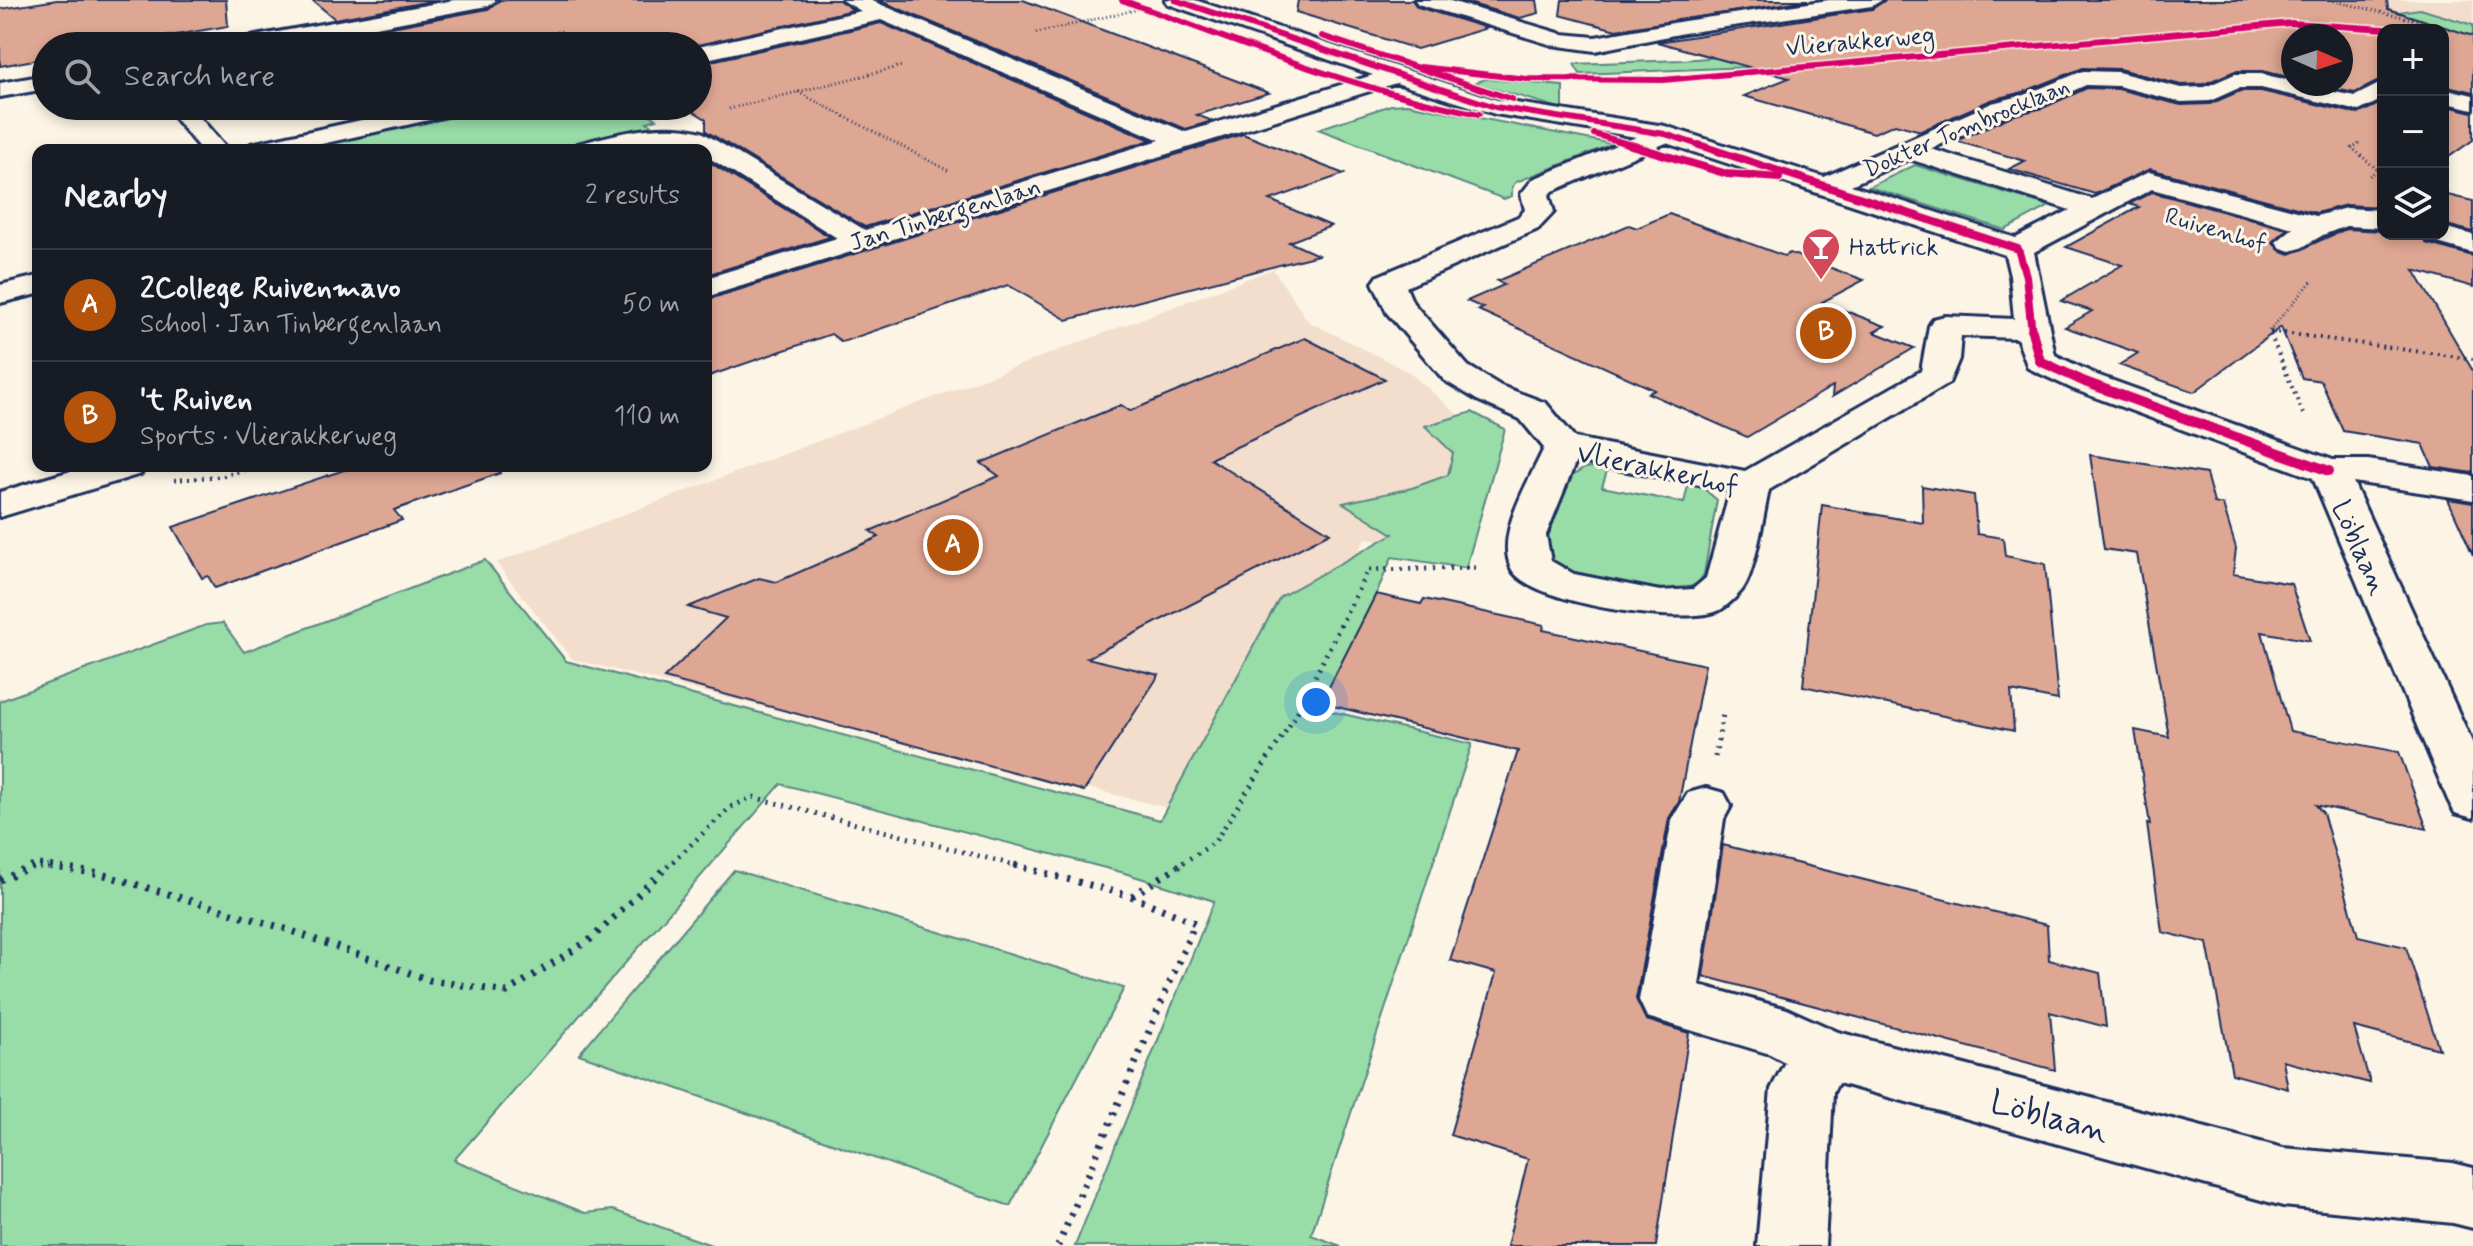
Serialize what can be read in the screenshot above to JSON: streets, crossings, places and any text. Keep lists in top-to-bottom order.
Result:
{
  "streets": {
    "street": [
      "Dokter Tombrocklaan",
      "Jan Tinbergenlaan",
      "Ruivenhof",
      "Vlierakkerhof",
      "Löblaan"
    ],
    "cycle path": ["Vlierakkerweg"]
  },
  "crossings": [
    ["Dokter Tombrocklaan", "Ruivenhof"]
  ],
  "places": {
    "bar": ["Hattrick"]
  },
  "north": "right",
  "page": {
    "map_buttons": ["+", "−"],
    "search": "Search here",
    "heading": ["Nearby", "2 results"],
    "list": [
      {
        "mark": "A",
        "name": "2College Ruivenmavo",
        "note": "School · Jan Tinbergenlaan",
        "value": "50 m"
      },
      {
        "mark": "B",
        "name": "'t Ruiven",
        "note": "Sports · Vlierakkerweg",
        "value": "110 m"
      }
    ],
    "pins": ["B", "A"]
  }
}
